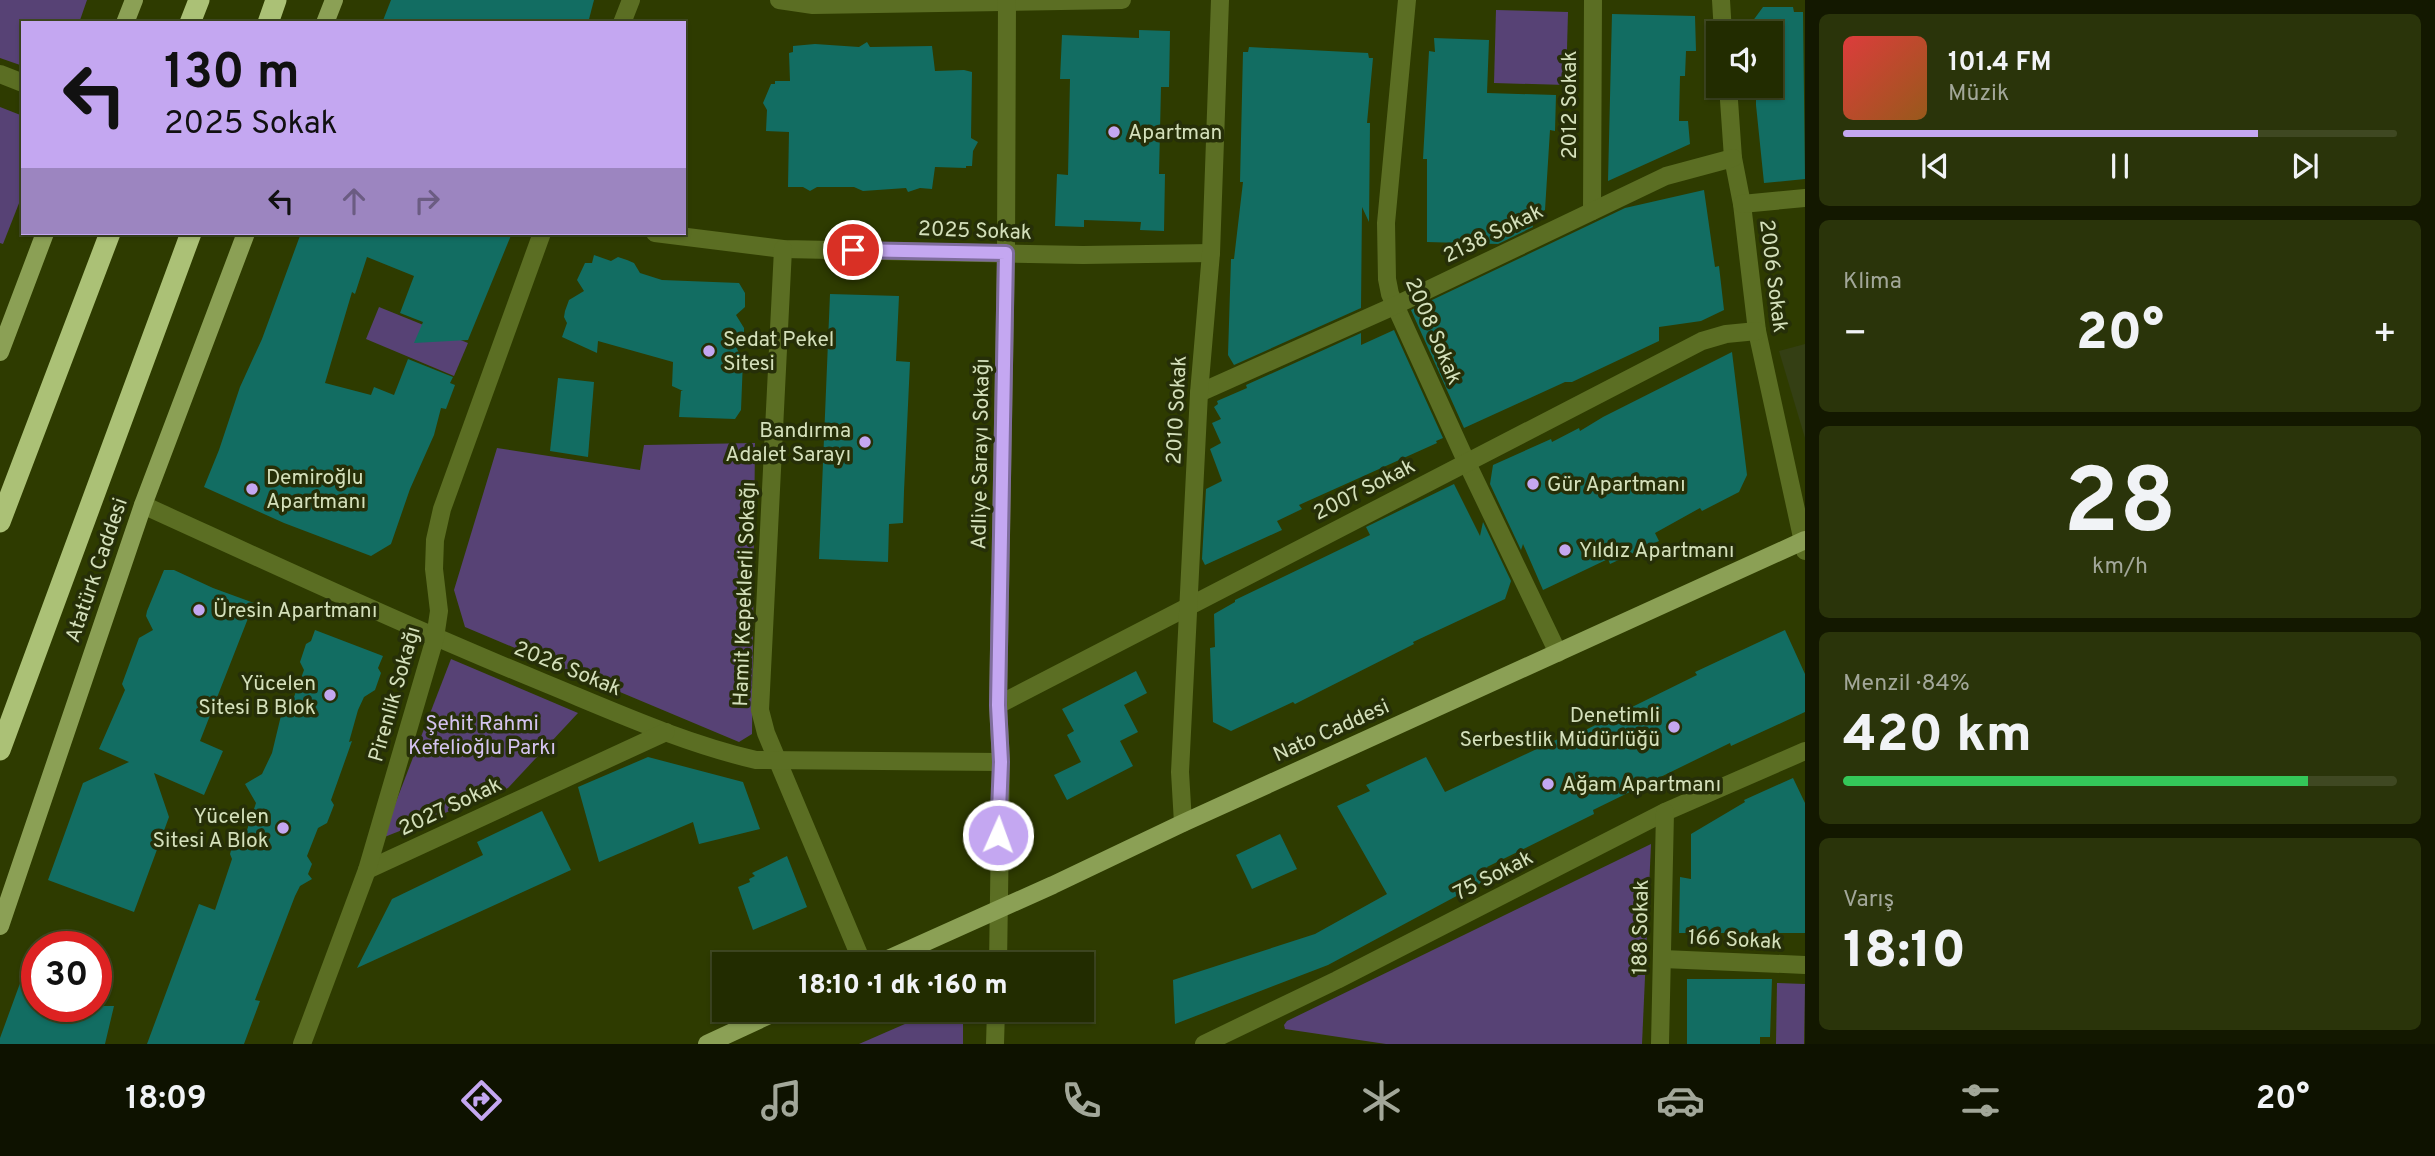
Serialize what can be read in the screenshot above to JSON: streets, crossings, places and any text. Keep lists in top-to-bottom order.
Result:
{
  "streets": {
    "highway": ["Atatürk Caddesi"],
    "main road": ["Nato Caddesi"],
    "street": [
      "2012 Sokak",
      "2025 Sokak",
      "2138 Sokak",
      "2006 Sokak",
      "2008 Sokak",
      "2010 Sokak",
      "Adliye Sarayı Sokağı",
      "2007 Sokak",
      "Hamit Kepeklerli Sokağı",
      "2026 Sokak",
      "Pirenlik Sokağı",
      "2027 Sokak",
      "75 Sokak",
      "188 Sokak",
      "166 Sokak"
    ]
  },
  "crossings": [
    ["2012 Sokak", "2138 Sokak"],
    ["2025 Sokak", "2010 Sokak"],
    ["2025 Sokak", "Adliye Sarayı Sokağı"],
    ["2025 Sokak", "Hamit Kepeklerli Sokağı"],
    ["2138 Sokak", "2006 Sokak"],
    ["2138 Sokak", "2008 Sokak"],
    ["2138 Sokak", "2010 Sokak"],
    ["2006 Sokak", "2007 Sokak"],
    ["2006 Sokak", "Nato Caddesi"],
    ["2008 Sokak", "2007 Sokak"],
    ["2008 Sokak", "Nato Caddesi"],
    ["2010 Sokak", "2007 Sokak"],
    ["2010 Sokak", "Nato Caddesi"],
    ["Adliye Sarayı Sokağı", "2007 Sokak"],
    ["Adliye Sarayı Sokağı", "2026 Sokak"],
    ["Adliye Sarayı Sokağı", "Nato Caddesi"],
    ["Atatürk Caddesi", "2026 Sokak"],
    ["Hamit Kepeklerli Sokağı", "2026 Sokak"],
    ["2026 Sokak", "Pirenlik Sokağı"],
    ["2026 Sokak", "2027 Sokak"],
    ["Pirenlik Sokağı", "2027 Sokak"],
    ["75 Sokak", "188 Sokak"],
    ["188 Sokak", "166 Sokak"]
  ],
  "parks": ["Şehit Rahmi Kefelioğlu Parkı"],
  "places": [
    "Apartman",
    "Sedat Pekel Sitesi",
    "Bandırma Adalet Sarayı",
    "Gür Apartmanı",
    "Demiroğlu Apartmanı",
    "Yıldız Apartmanı",
    "Üresin Apartmanı",
    "Yücelen Sitesi B Blok",
    "Denetimli Serbestlik Müdürlüğü",
    "Ağam Apartmanı",
    "Yücelen Sitesi A Blok"
  ],
  "page": {
    "turn": ["130 m", "2025 Sokak"],
    "song": ["101.4 FM", "Müzik"],
    "tile": [
      "Klima",
      ["28", "km/h"],
      ["Menzil · 84%", "420 km"],
      ["Varış", "18:10"]
    ],
    "heat": ["−", "20°", "+"],
    "limit": "30",
    "trip": "18:10 · 1 dk · 160 m",
    "tabs": ["18:09", "20°"]
  }
}
